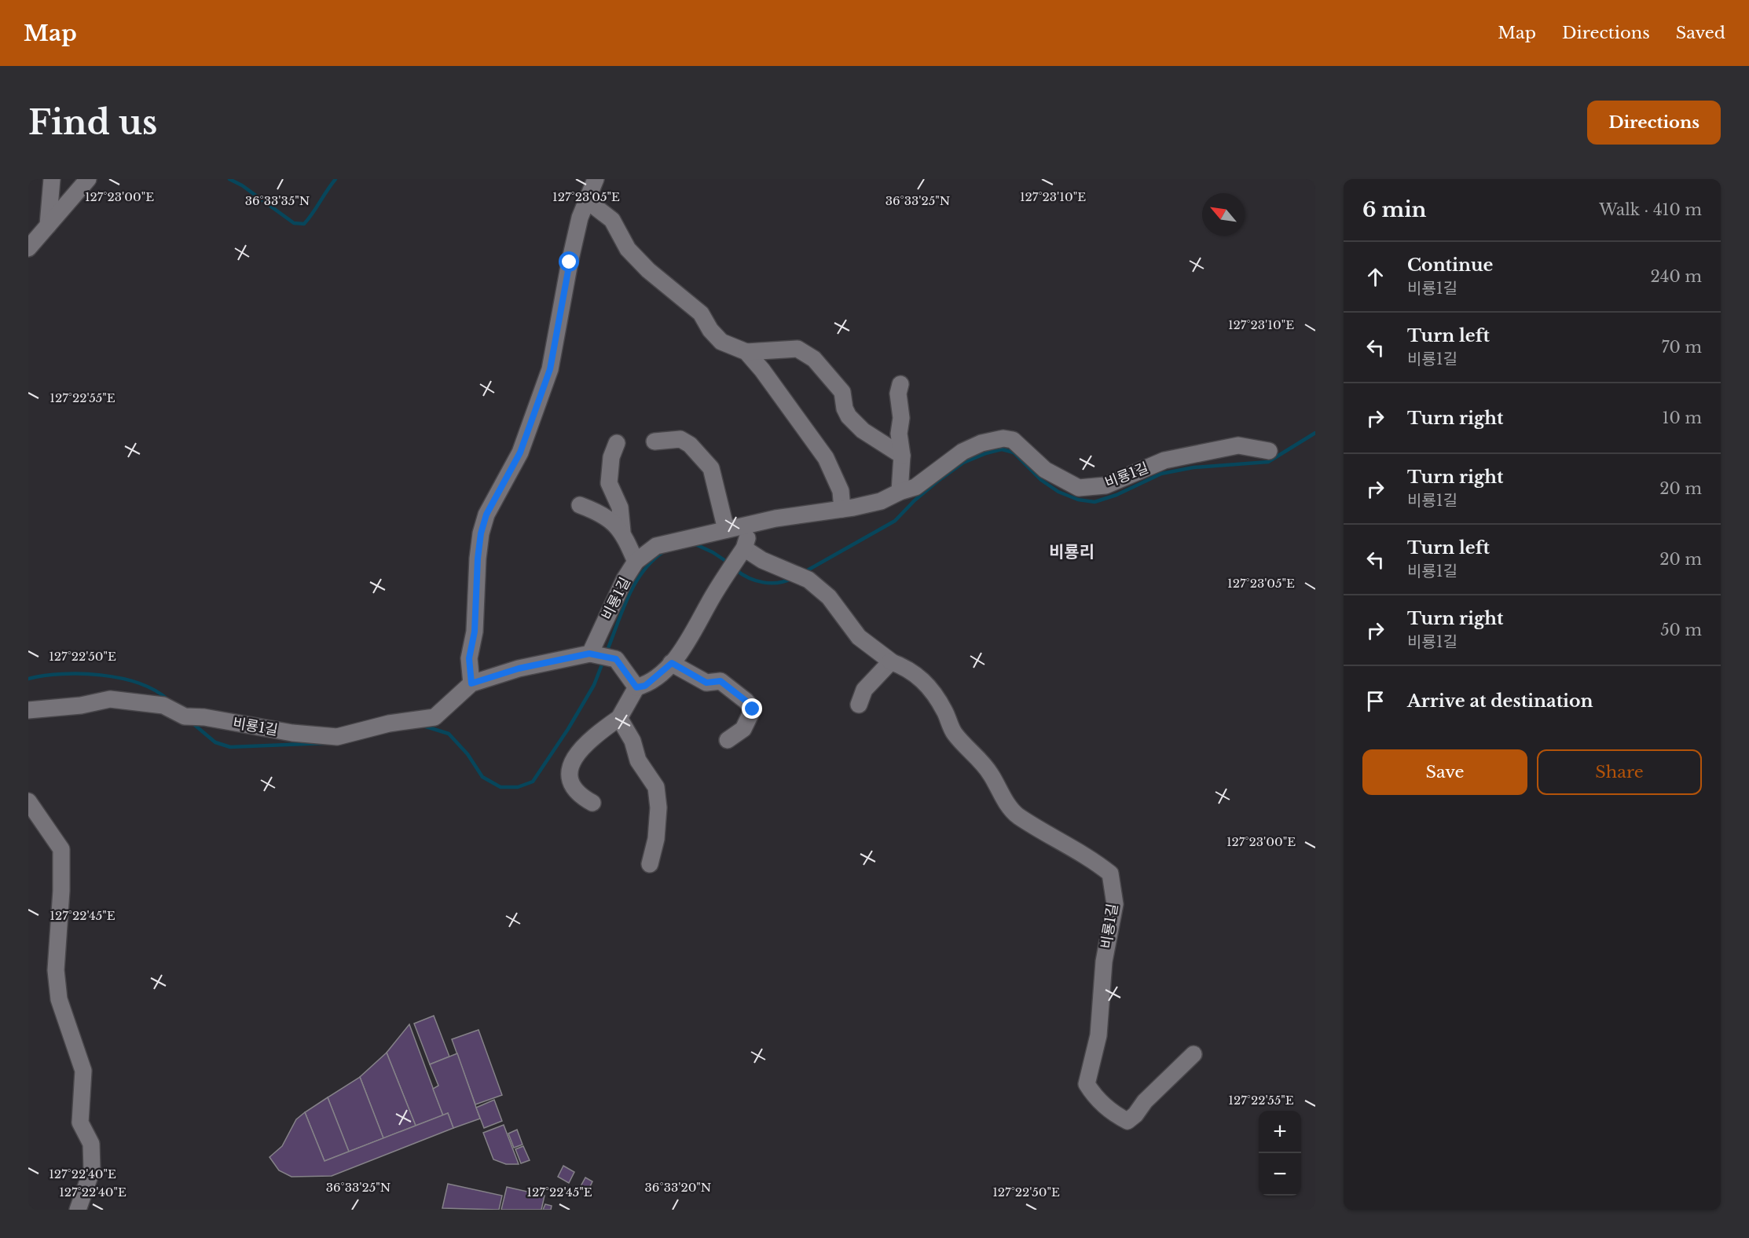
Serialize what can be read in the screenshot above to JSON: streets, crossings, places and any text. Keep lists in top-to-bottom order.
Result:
{
  "streets": {
    "street": ["비룡1길"]
  },
  "districts": ["비룡리"],
  "north": "top left",
  "page": {
    "header": "Map",
    "nav": ["Map", "Directions", "Saved"],
    "buttons": [
      "Directions",
      ["Save", "Share"]
    ],
    "title": "Find us",
    "heading": ["6 min", "Walk · 410 m"],
    "list": [
      ["Continue", "비룡1길", "240 m"],
      ["Turn left", "비룡1길", "70 m"],
      ["Turn right", "10 m"],
      ["Turn right", "비룡1길", "20 m"],
      ["Turn left", "비룡1길", "20 m"],
      ["Turn right", "비룡1길", "50 m"],
      "Arrive at destination"
    ],
    "map_buttons": ["+", "−"]
  },
  "coordinates": [
    "127°23'00\"E",
    "127°23'05\"E",
    "127°23'10\"E",
    "36°33'35\"N",
    "36°33'25\"N",
    "127°22'55\"E",
    "127°22'50\"E",
    "127°22'45\"E",
    "127°22'40\"E",
    "36°33'20\"N"
  ]
}
